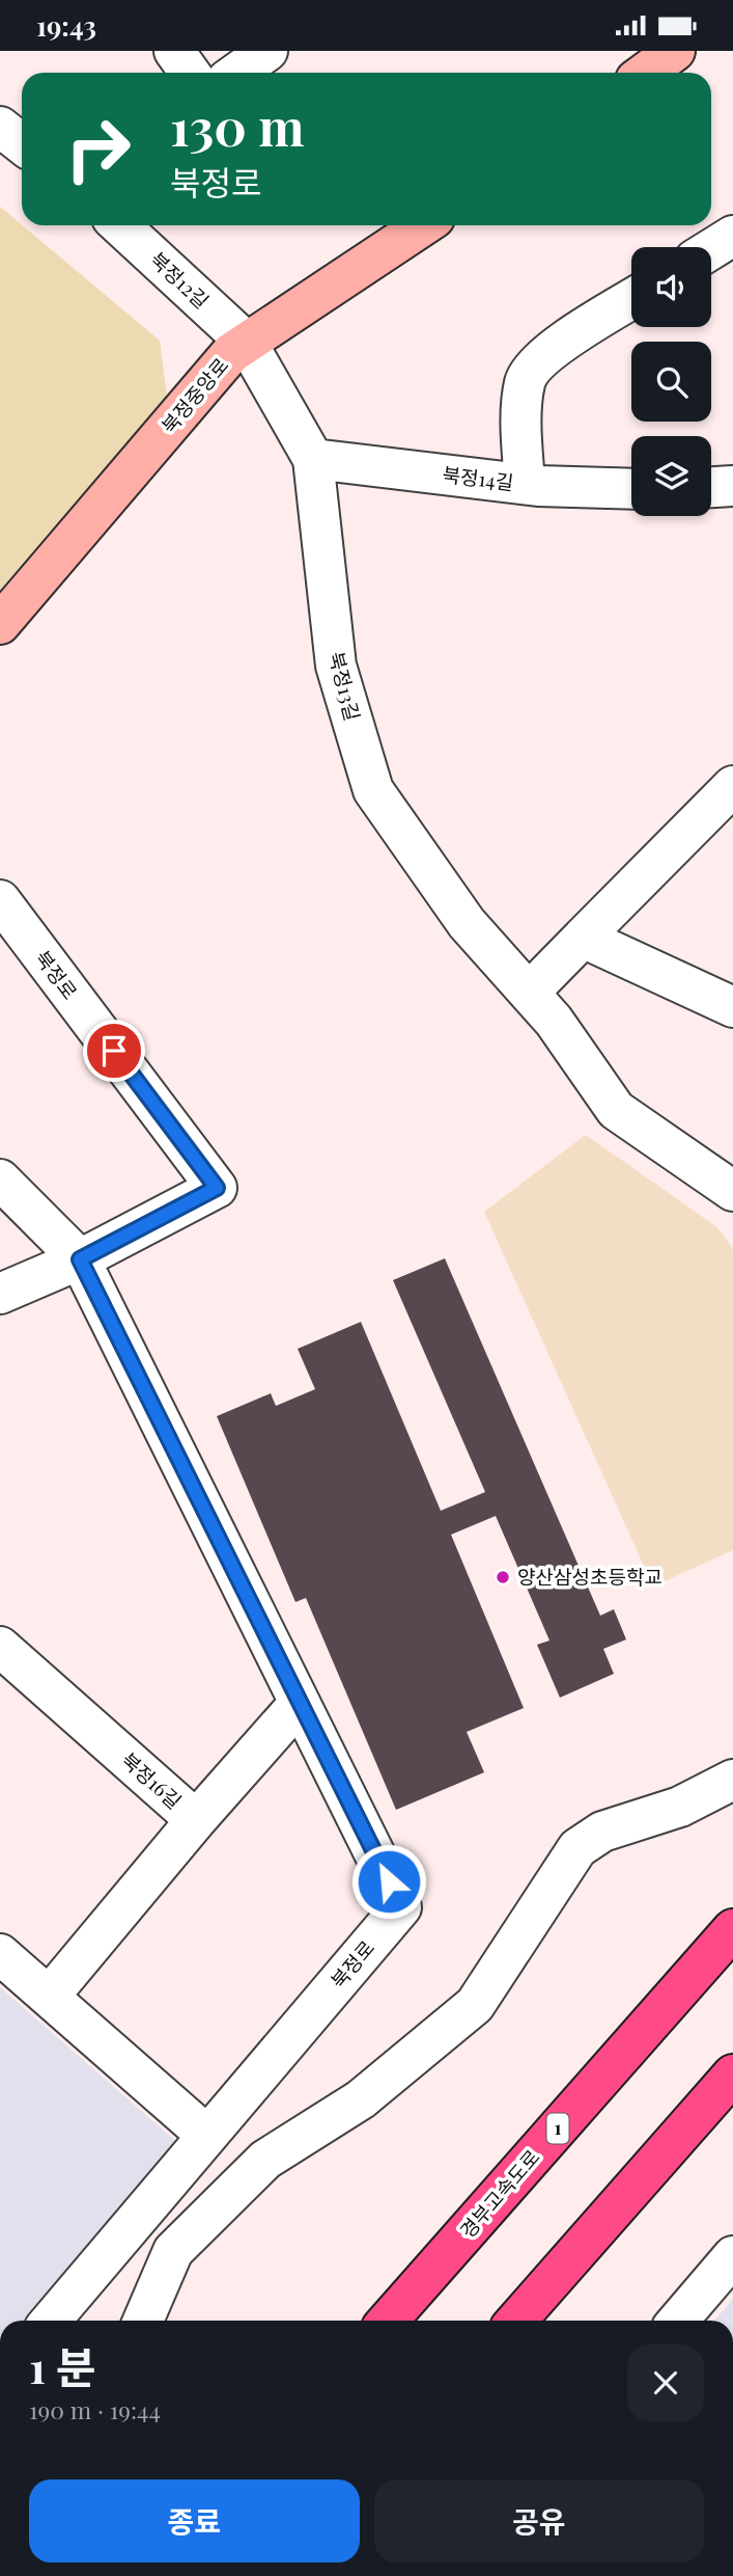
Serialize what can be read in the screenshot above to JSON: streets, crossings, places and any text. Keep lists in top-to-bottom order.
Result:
{
  "streets": {
    "highway": ["1", "경부고속도로"],
    "street": [
      "북정12길",
      "북정중앙로",
      "북정14길",
      "북정13길",
      "북정로",
      "북정16길"
    ]
  },
  "crossings": [
    ["북정12길", "북정중앙로"],
    ["북정12길", "북정13길"],
    ["북정중앙로", "북정13길"],
    ["북정14길", "북정13길"]
  ],
  "places": ["양산삼성초등학교"],
  "page": {
    "status": "19:43",
    "turn": ["130 m", "북정로"],
    "heading": ["1 분", "190 m · 19:44"],
    "buttons": ["종료", "공유"]
  }
}
